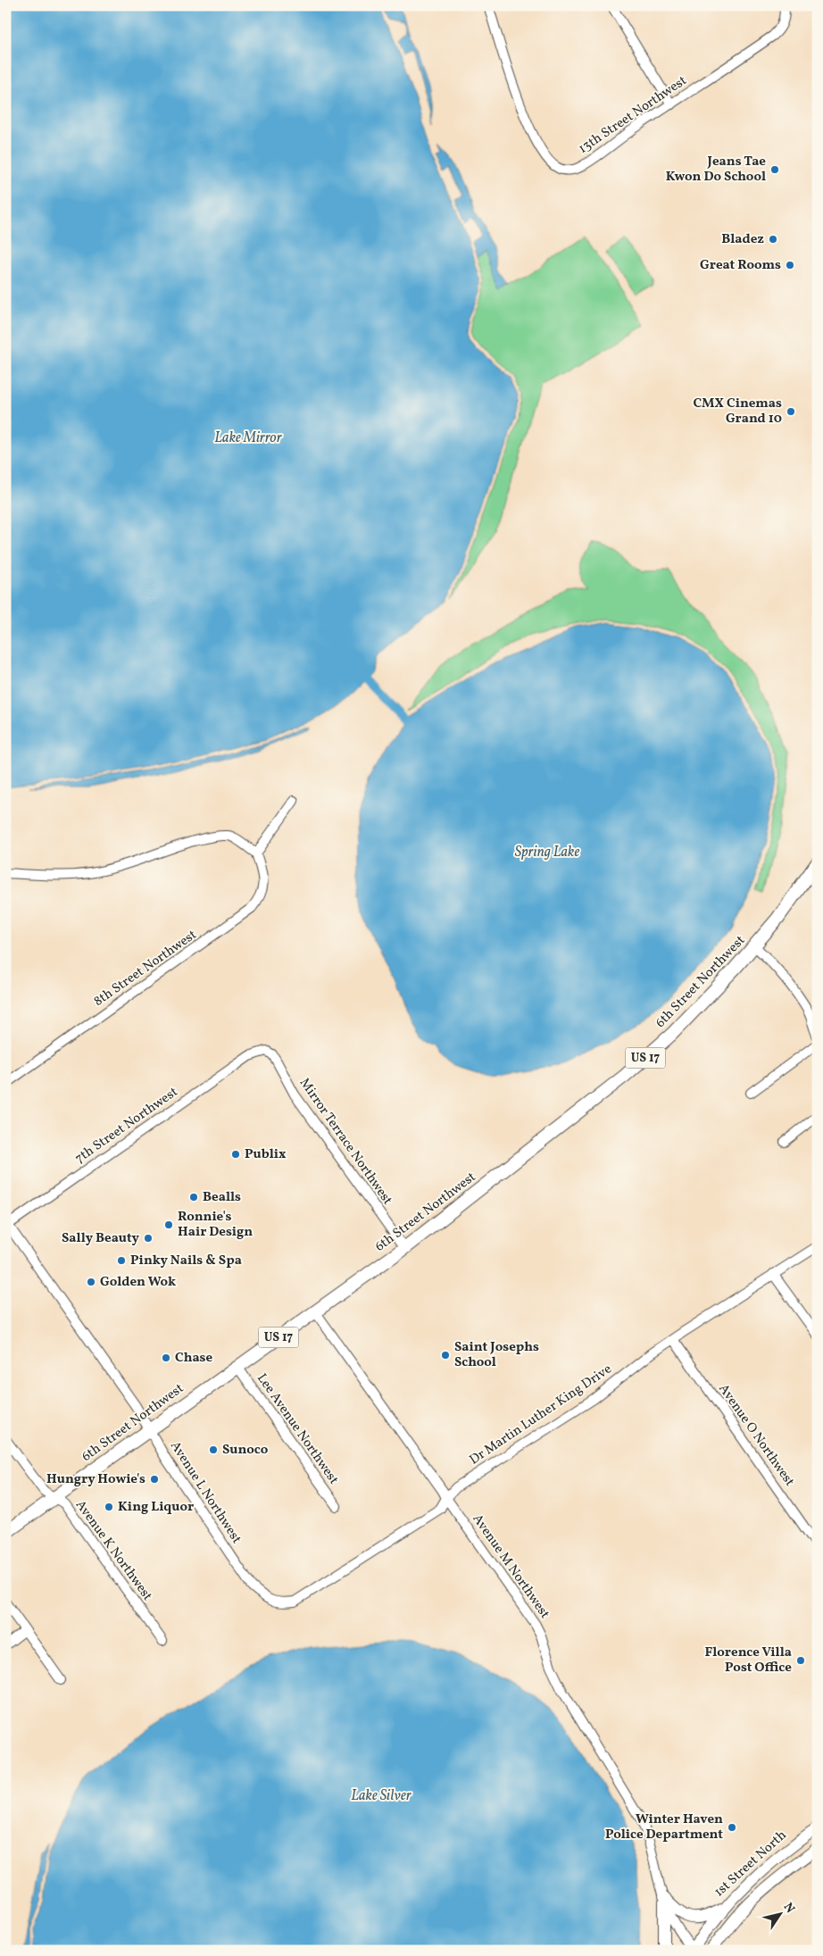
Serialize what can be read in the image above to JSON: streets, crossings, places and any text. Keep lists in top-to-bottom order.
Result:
{
  "streets": {
    "highway": ["6th Street Northwest", "US 17"],
    "main road": ["1st Street North"],
    "street": [
      "13th Street Northwest",
      "8th Street Northwest",
      "7th Street Northwest",
      "Mirror Terrace Northwest",
      "Dr Martin Luther King Drive",
      "Lee Avenue Northwest",
      "Avenue O Northwest",
      "Avenue L Northwest",
      "Avenue K Northwest",
      "Avenue M Northwest"
    ]
  },
  "crossings": [
    ["6th Street Northwest", "Mirror Terrace Northwest"],
    ["6th Street Northwest", "Lee Avenue Northwest"],
    ["6th Street Northwest", "Avenue L Northwest"],
    ["6th Street Northwest", "Avenue K Northwest"],
    ["6th Street Northwest", "Avenue M Northwest"],
    ["7th Street Northwest", "Mirror Terrace Northwest"],
    ["7th Street Northwest", "Avenue L Northwest"],
    ["Dr Martin Luther King Drive", "Avenue O Northwest"],
    ["Dr Martin Luther King Drive", "Avenue L Northwest"],
    ["Dr Martin Luther King Drive", "Avenue M Northwest"],
    ["Avenue L Northwest", "Avenue M Northwest"],
    ["Avenue M Northwest", "1st Street North"]
  ],
  "water": ["Lake Mirror", "Spring Lake", "Lake Silver"],
  "places": [
    "Jeans Tae Kwon Do School",
    "Bladez",
    "Great Rooms",
    "CMX Cinemas Grand 10",
    "Publix",
    "Bealls",
    "Ronnie's Hair Design",
    "Sally Beauty",
    "Pinky Nails & Spa",
    "Golden Wok",
    "Saint Josephs School",
    "Chase",
    "Sunoco",
    "Hungry Howie's",
    "King Liquor",
    "Florence Villa Post Office",
    "Winter Haven Police Department"
  ],
  "north": "top right"
}
